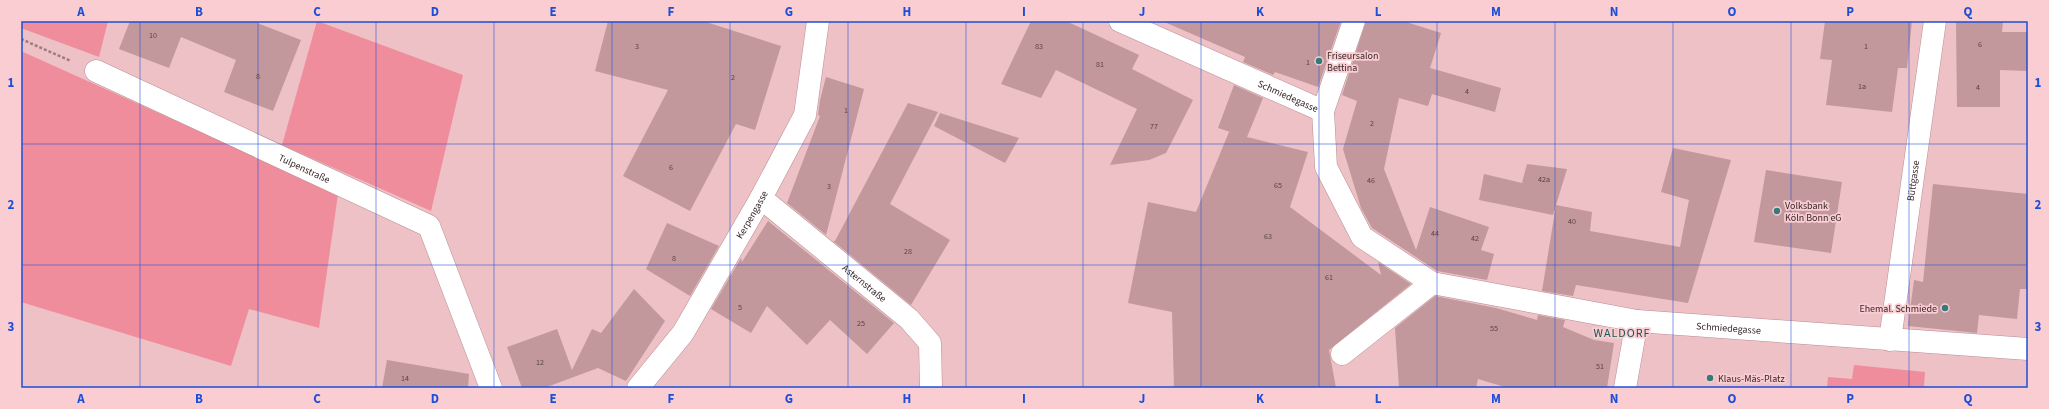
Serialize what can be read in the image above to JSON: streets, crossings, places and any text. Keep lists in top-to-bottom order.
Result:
{
  "streets": {
    "street": [
      "Schmiedegasse",
      "Tulpenstraße",
      "Büttgasse",
      "Kerpengasse",
      "Asternstraße"
    ]
  },
  "crossings": [
    ["Schmiedegasse", "Büttgasse"],
    ["Kerpengasse", "Asternstraße"]
  ],
  "districts": ["WALDORF"],
  "places": [
    "Friseursalon Bettina",
    "Volksbank Köln Bonn eG",
    "Ehemal. Schmiede",
    "Klaus-Mäs-Platz"
  ],
  "house_numbers": [
    "10",
    "6",
    "3",
    "83",
    "1",
    "1",
    "81",
    "8",
    "2",
    "1a",
    "4",
    "4",
    "1",
    "2",
    "77",
    "6",
    "42a",
    "46",
    "65",
    "3",
    "40",
    "44",
    "63",
    "42",
    "28",
    "8",
    "61",
    "5",
    "25",
    "55",
    "12",
    "51",
    "14"
  ],
  "grid": {
    "columns": [
      "A",
      "B",
      "C",
      "D",
      "E",
      "F",
      "G",
      "H",
      "I",
      "J",
      "K",
      "L",
      "M",
      "N",
      "O",
      "P",
      "Q"
    ],
    "rows": ["1", "2", "3"]
  }
}
